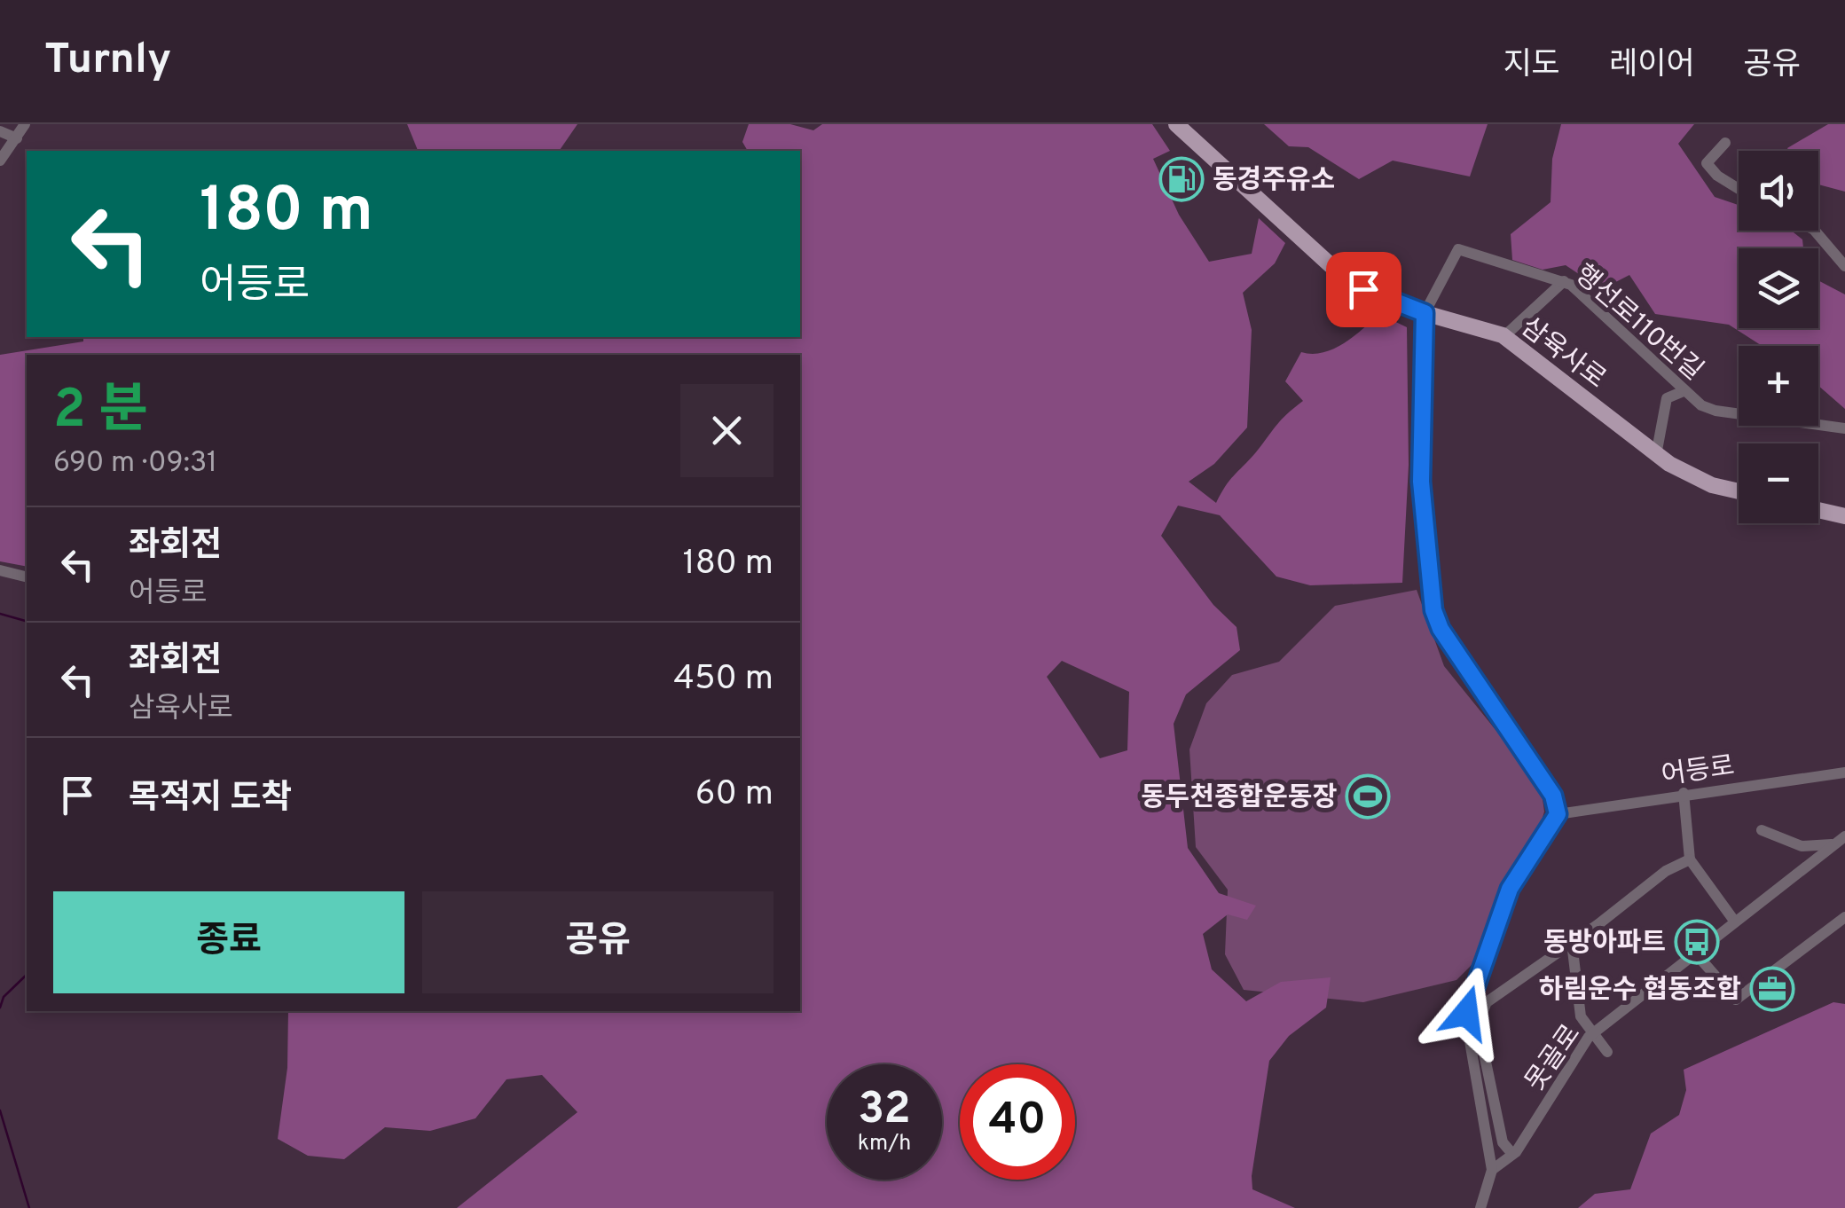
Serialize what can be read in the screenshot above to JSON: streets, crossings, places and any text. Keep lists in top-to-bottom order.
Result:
{
  "streets": {
    "main road": ["삼육사로"],
    "street": ["행선로110번길", "어등로", "못골로"]
  },
  "crossings": [
    ["행선로110번길", "삼육사로"]
  ],
  "places": {
    "fuel station": ["동경주유소"],
    "sports": ["동두천종합운동장"],
    "bus stop": ["동방아파트"],
    "office": ["하림운수 협동조합"]
  },
  "page": {
    "header": "Turnly",
    "nav": ["지도", "레이어", "공유"],
    "map_buttons": ["+", "−"],
    "turn": ["180 m", "어등로"],
    "heading": ["2 분", "690 m · 09:31"],
    "list": [
      {
        "name": "좌회전",
        "note": "어등로",
        "value": "180 m"
      },
      {
        "name": "좌회전",
        "note": "삼육사로",
        "value": "450 m"
      },
      {
        "name": "목적지 도착",
        "value": "60 m"
      }
    ],
    "buttons": ["종료", "공유"],
    "speed": "32 km/h",
    "limit": "40"
  }
}
